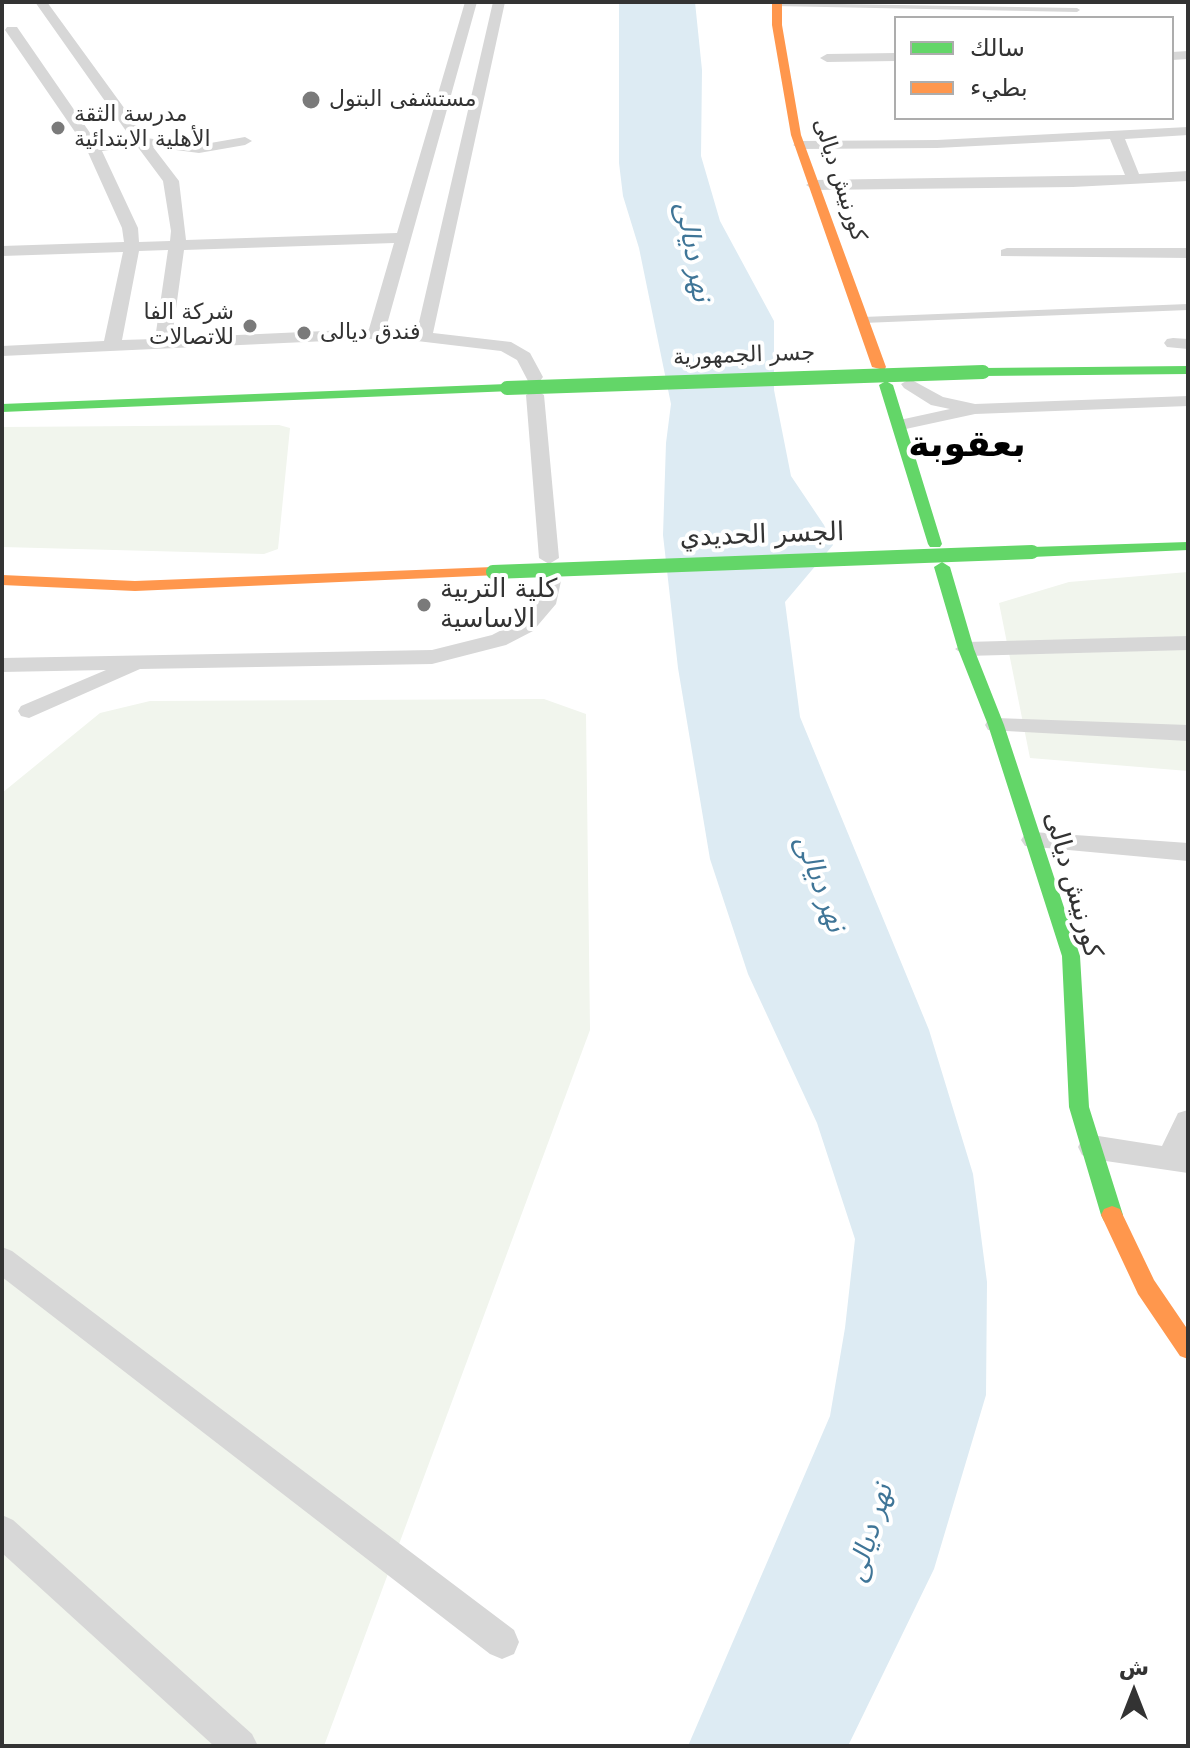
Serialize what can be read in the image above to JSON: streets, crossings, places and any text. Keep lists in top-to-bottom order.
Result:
{
  "streets": {
    "main road": ["كورنيش ديالى", "جسر الجمهورية", "الجسر الحديدي"]
  },
  "districts": ["بعقوبة"],
  "water": ["نهر ديالى"],
  "places": [
    "مستشفى البتول",
    "مدرسة الثقة الأهلية الابتدائية",
    "شركة الفا للاتصالات",
    "فندق ديالى",
    "كلية التربية الاساسية"
  ],
  "legend": ["سالك", "بطيء"],
  "north": "top"
}
